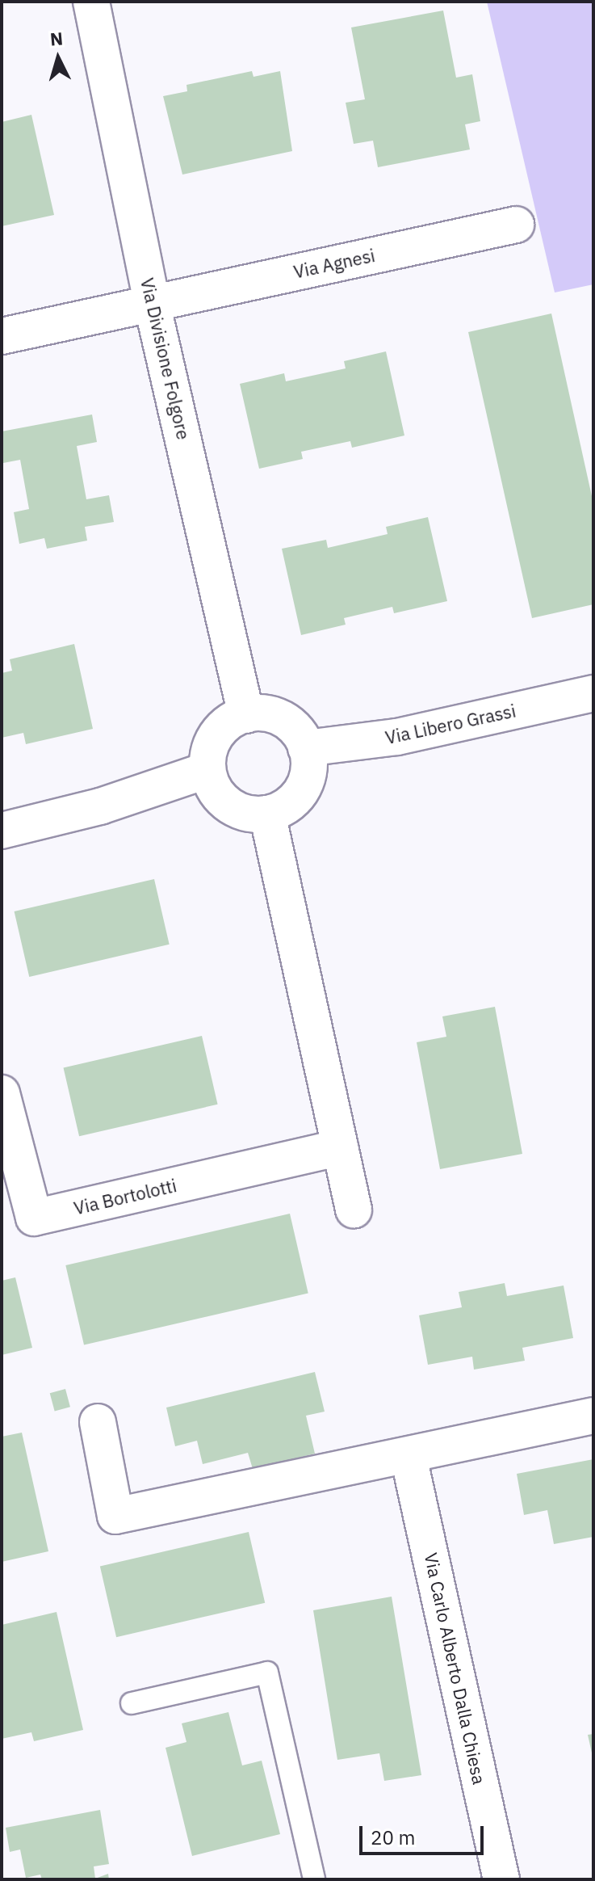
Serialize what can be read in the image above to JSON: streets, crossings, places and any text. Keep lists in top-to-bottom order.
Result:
{
  "streets": {
    "street": [
      "Via Agnesi",
      "Via Divisione Folgore",
      "Via Libero Grassi",
      "Via Bortolotti",
      "Via Carlo Alberto Dalla Chiesa"
    ]
  },
  "crossings": [
    ["Via Agnesi", "Via Divisione Folgore"],
    ["Via Divisione Folgore", "Via Libero Grassi"]
  ],
  "scale_bar": "20 m",
  "north": "top"
}
